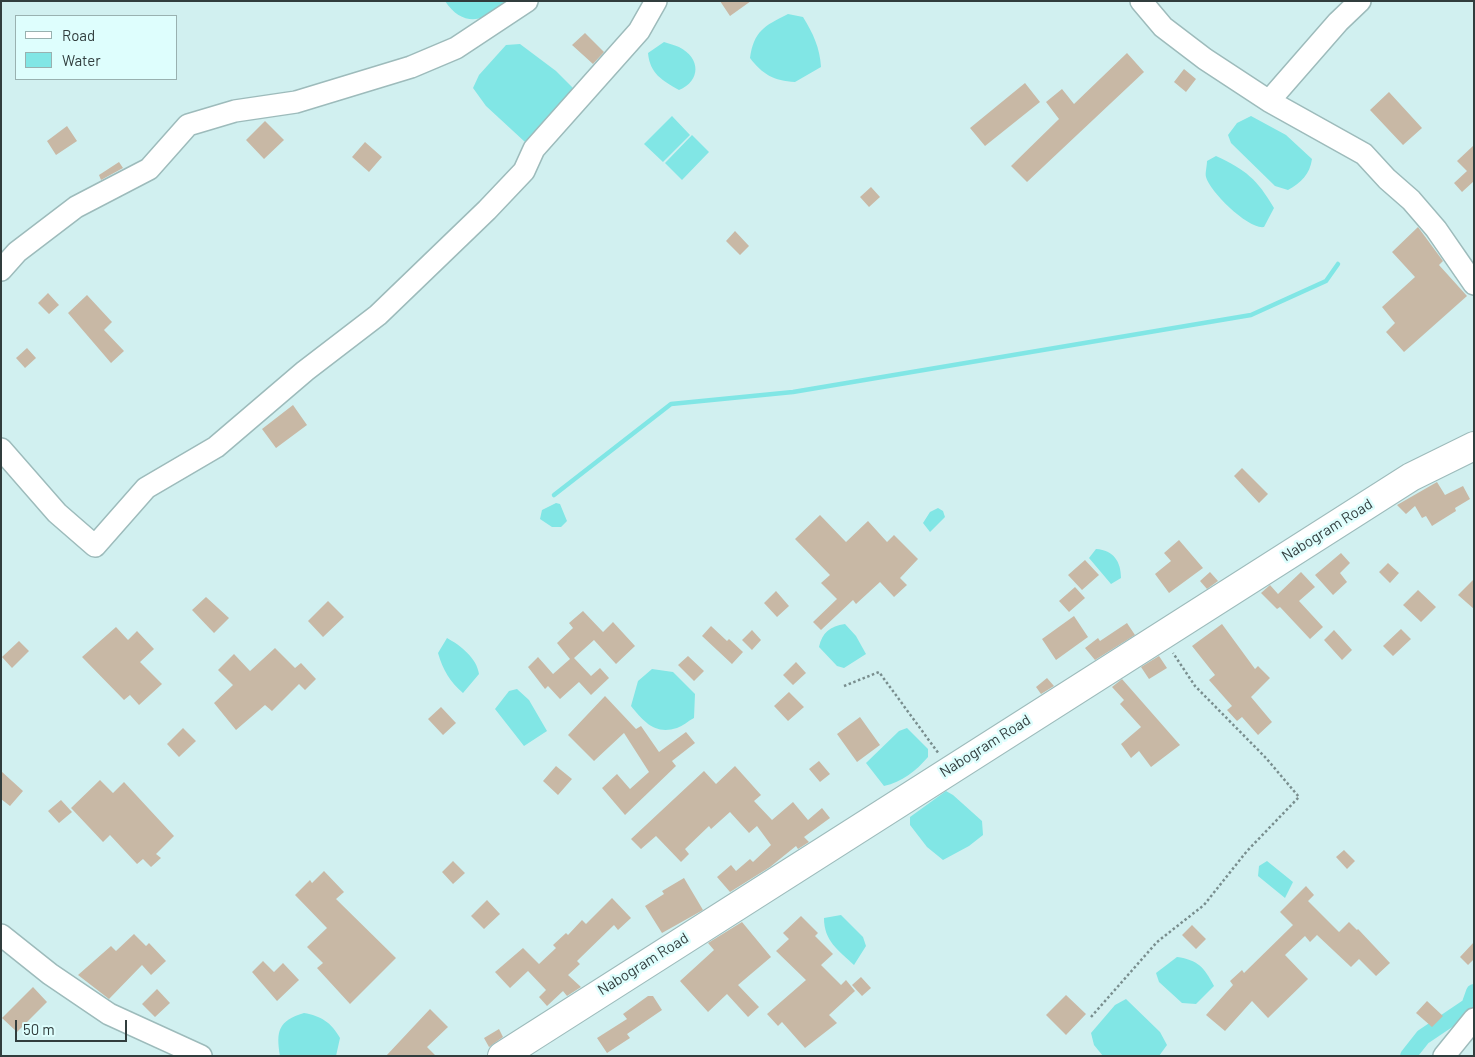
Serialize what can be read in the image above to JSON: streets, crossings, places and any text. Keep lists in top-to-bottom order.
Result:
{
  "streets": {
    "main road": ["Nabogram Road"]
  },
  "legend": ["Road", "Water"],
  "scale_bar": "50 m"
}
